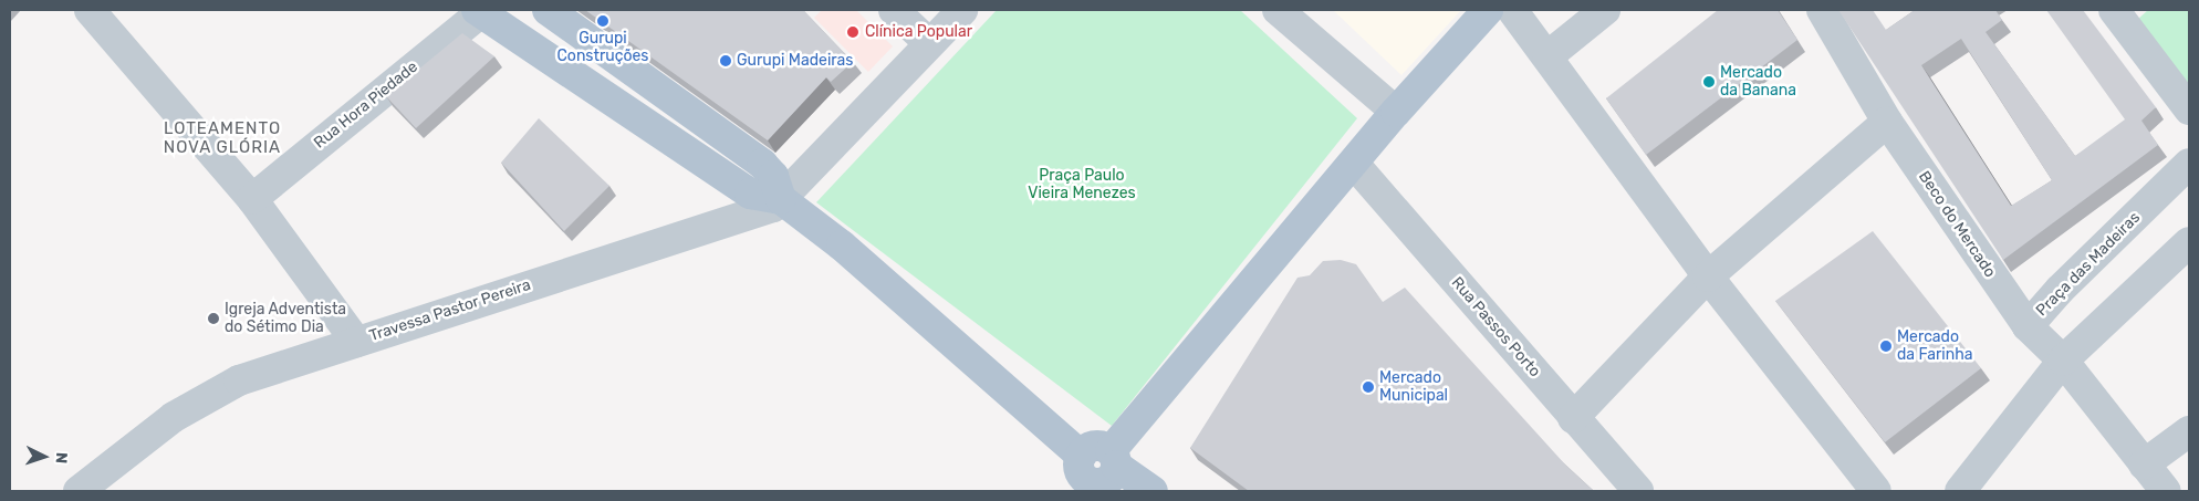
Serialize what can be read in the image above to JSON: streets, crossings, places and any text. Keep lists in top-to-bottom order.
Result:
{
  "streets": {
    "street": [
      "Rua Hora Piedade",
      "Beco do Mercado",
      "Praça das Madeiras",
      "Travessa Pastor Pereira",
      "Rua Passos Porto"
    ]
  },
  "crossings": [
    ["Beco do Mercado", "Praça das Madeiras"]
  ],
  "districts": ["LOTEAMENTO NOVA GLÓRIA"],
  "parks": ["Praça Paulo Vieira Menezes"],
  "places": [
    "Gurupi Construções",
    "Clínica Popular",
    "Gurupi Madeiras",
    "Mercado da Banana",
    "Igreja Adventista do Sétimo Dia",
    "Mercado da Farinha",
    "Mercado Municipal"
  ],
  "north": "right"
}
